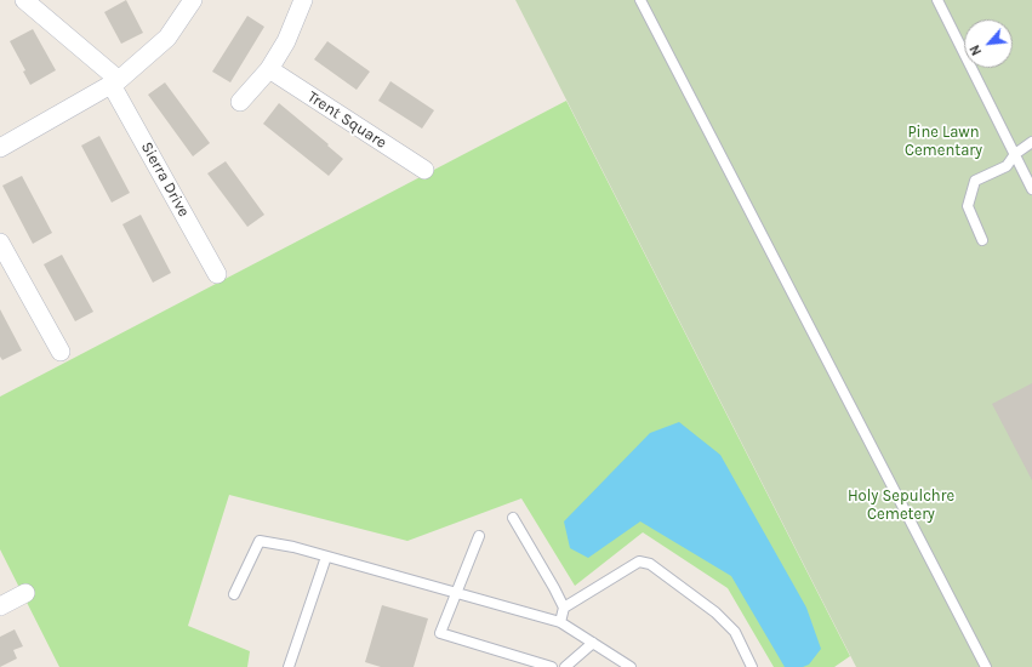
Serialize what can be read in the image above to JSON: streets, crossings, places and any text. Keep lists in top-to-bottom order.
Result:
{
  "streets": {
    "street": ["Trent Square", "Sierra Drive"]
  },
  "parks": ["Pine Lawn Cementary", "Holy Sepulchre Cemetery"],
  "north": "bottom left"
}
